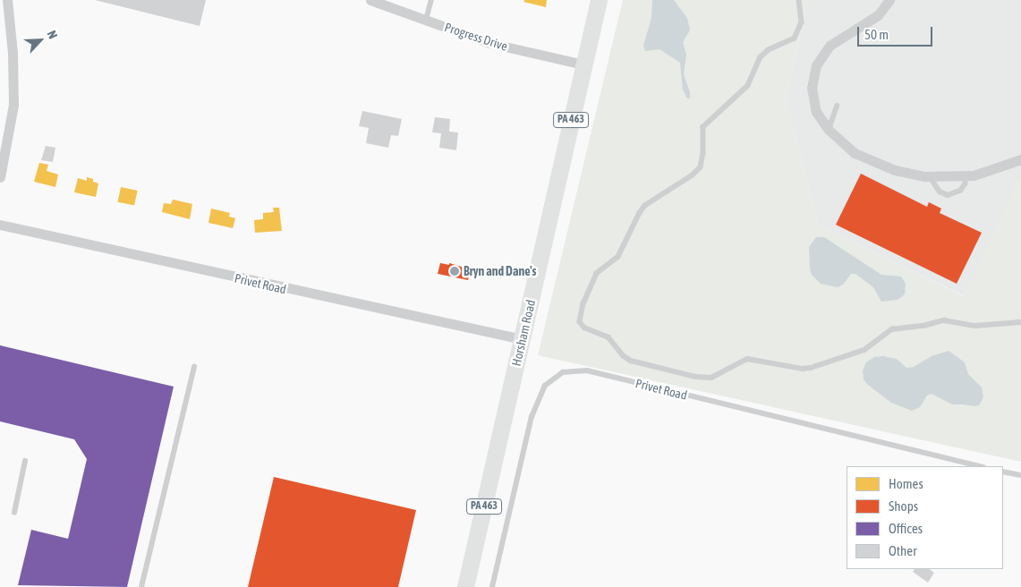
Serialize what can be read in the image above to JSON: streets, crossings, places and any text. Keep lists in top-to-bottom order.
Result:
{
  "streets": {
    "main road": ["PA 463", "Horsham Road"],
    "street": ["Progress Drive", "Privet Road"]
  },
  "crossings": [
    ["Progress Drive", "Horsham Road"],
    ["Privet Road", "Horsham Road"]
  ],
  "places": ["Bryn and Dane's"],
  "legend": [
    "Homes",
    "Shops",
    "Offices",
    "Other"
  ],
  "scale_bar": "50 m",
  "north": "top right"
}
